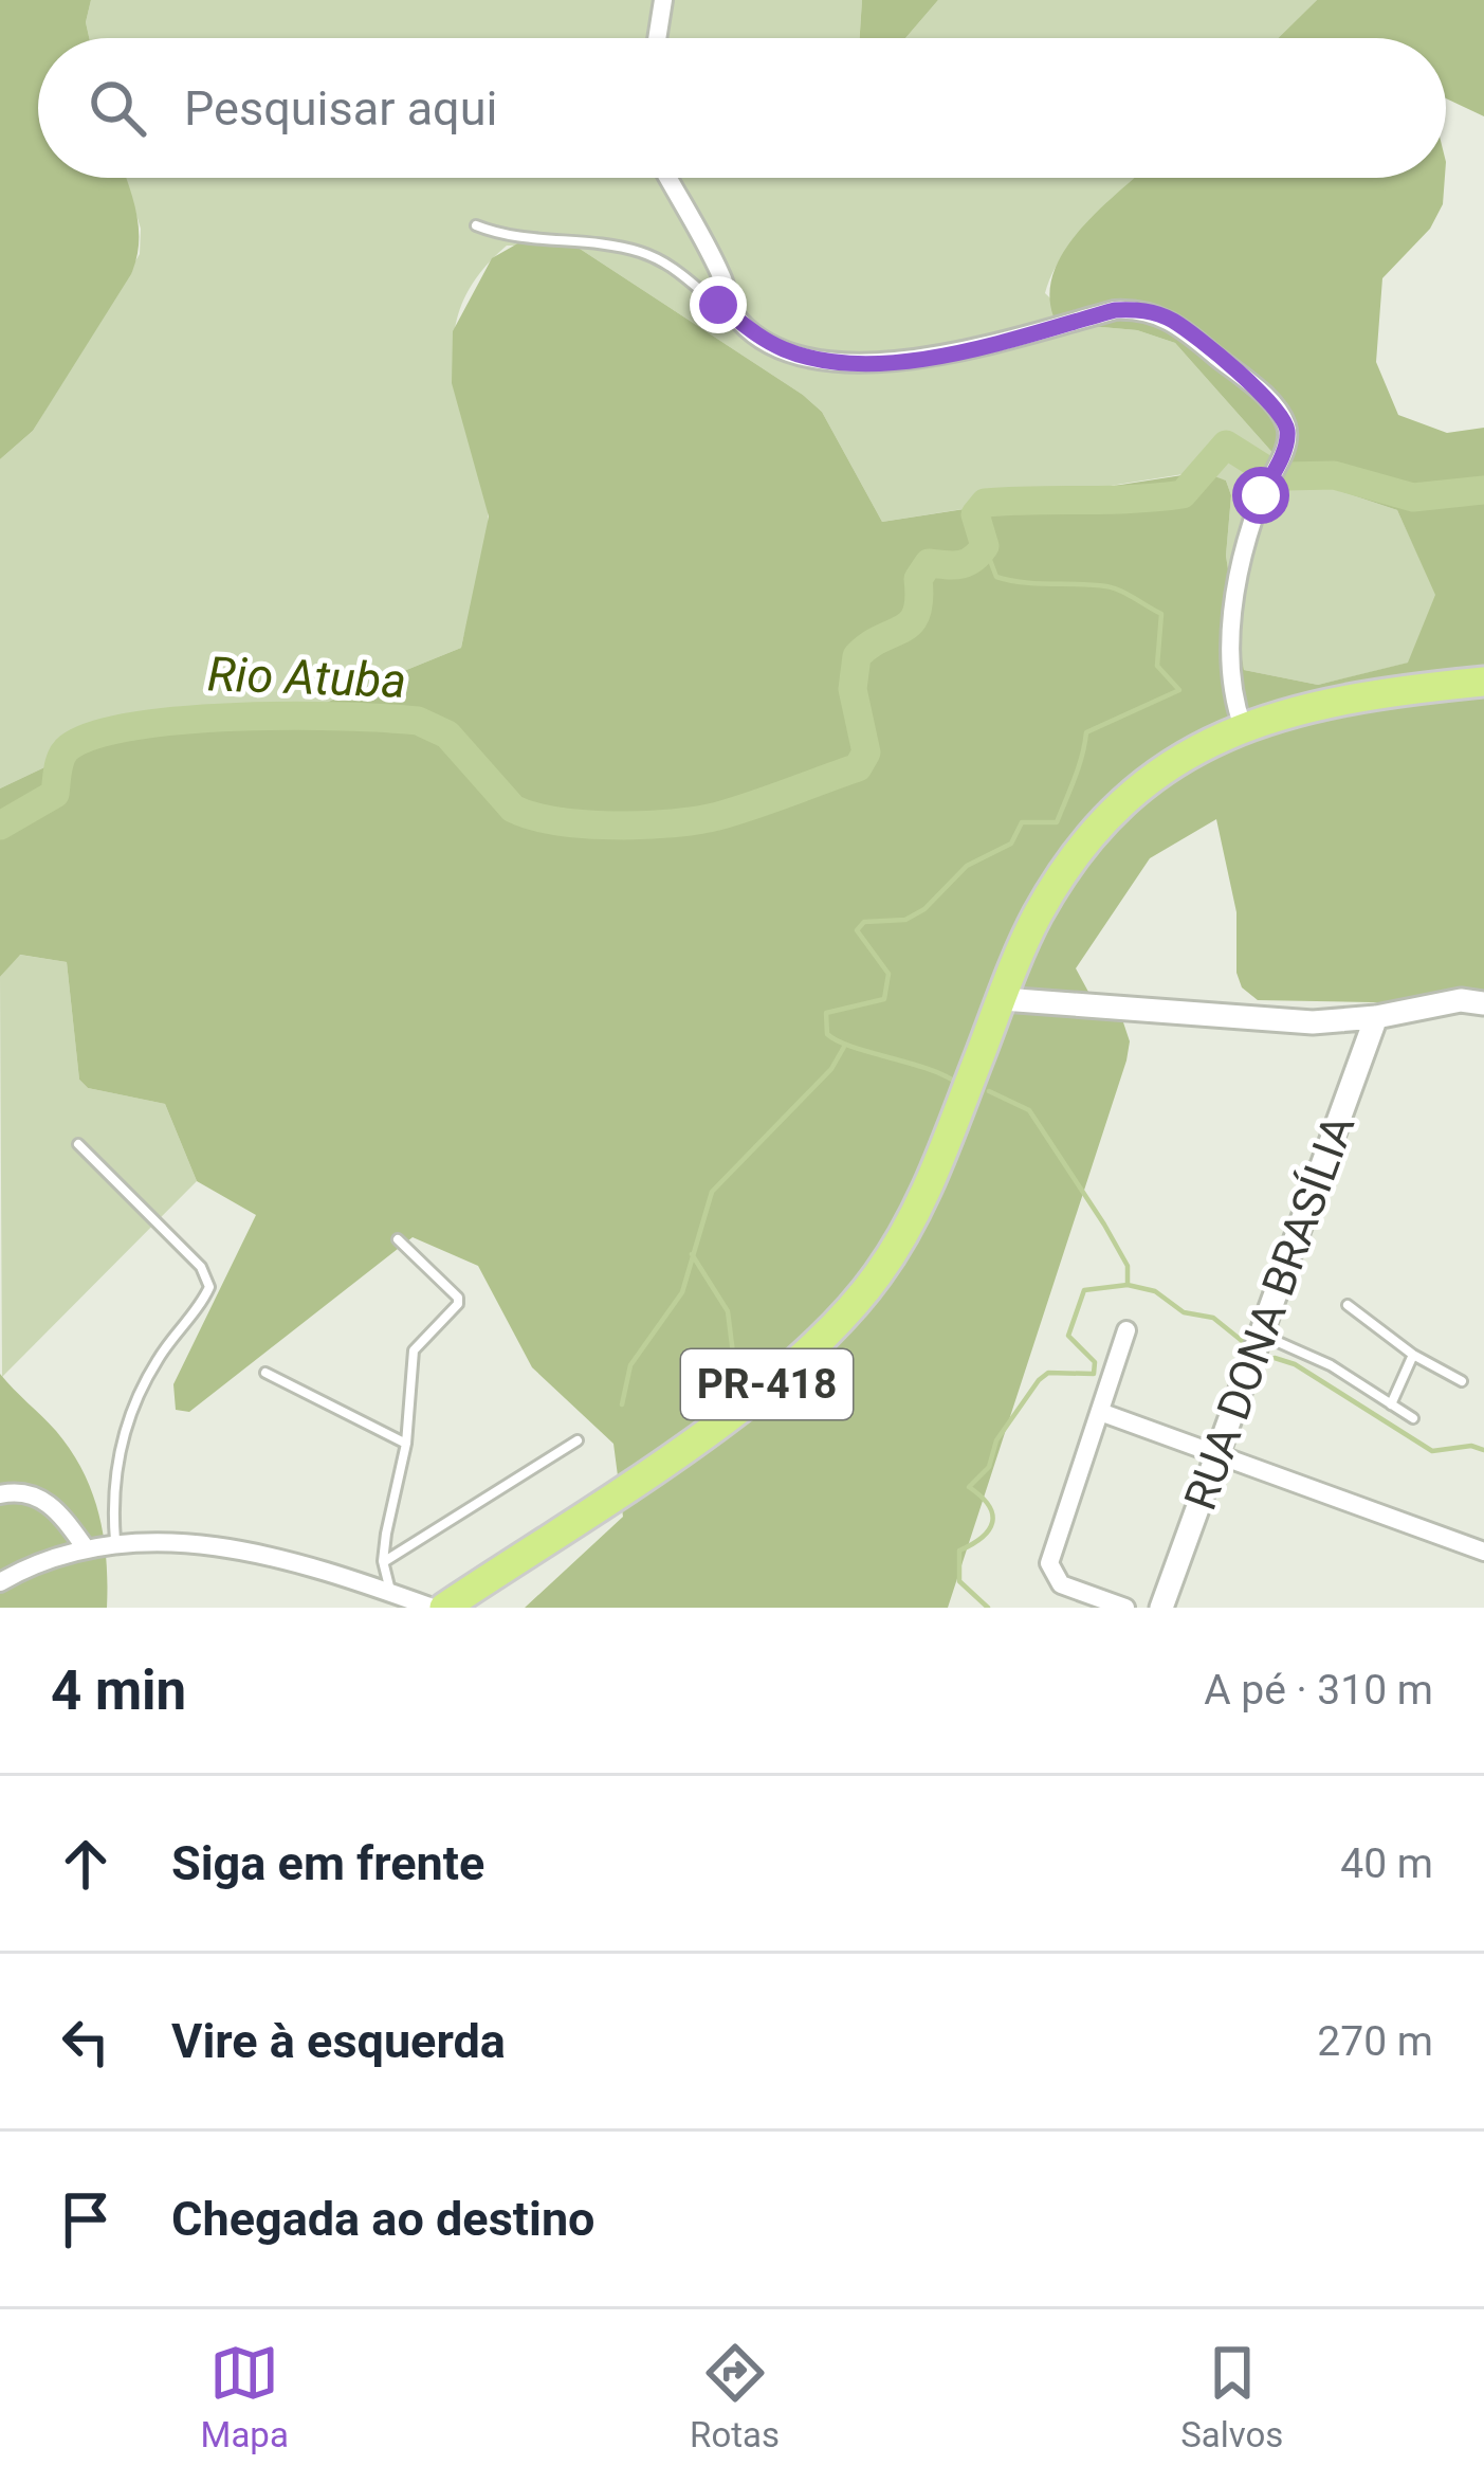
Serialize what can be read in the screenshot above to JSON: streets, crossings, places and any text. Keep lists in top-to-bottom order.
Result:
{
  "streets": {
    "highway": ["PR-418"],
    "street": ["RUA DONA BRASÍLIA"]
  },
  "water": ["Rio Atuba"],
  "page": {
    "search": "Pesquisar aqui",
    "heading": ["4 min", "A pé · 310 m"],
    "list": [
      ["Siga em frente", "40 m"],
      ["Vire à esquerda", "270 m"],
      "Chegada ao destino"
    ],
    "nav": ["Mapa", "Rotas", "Salvos"]
  }
}
